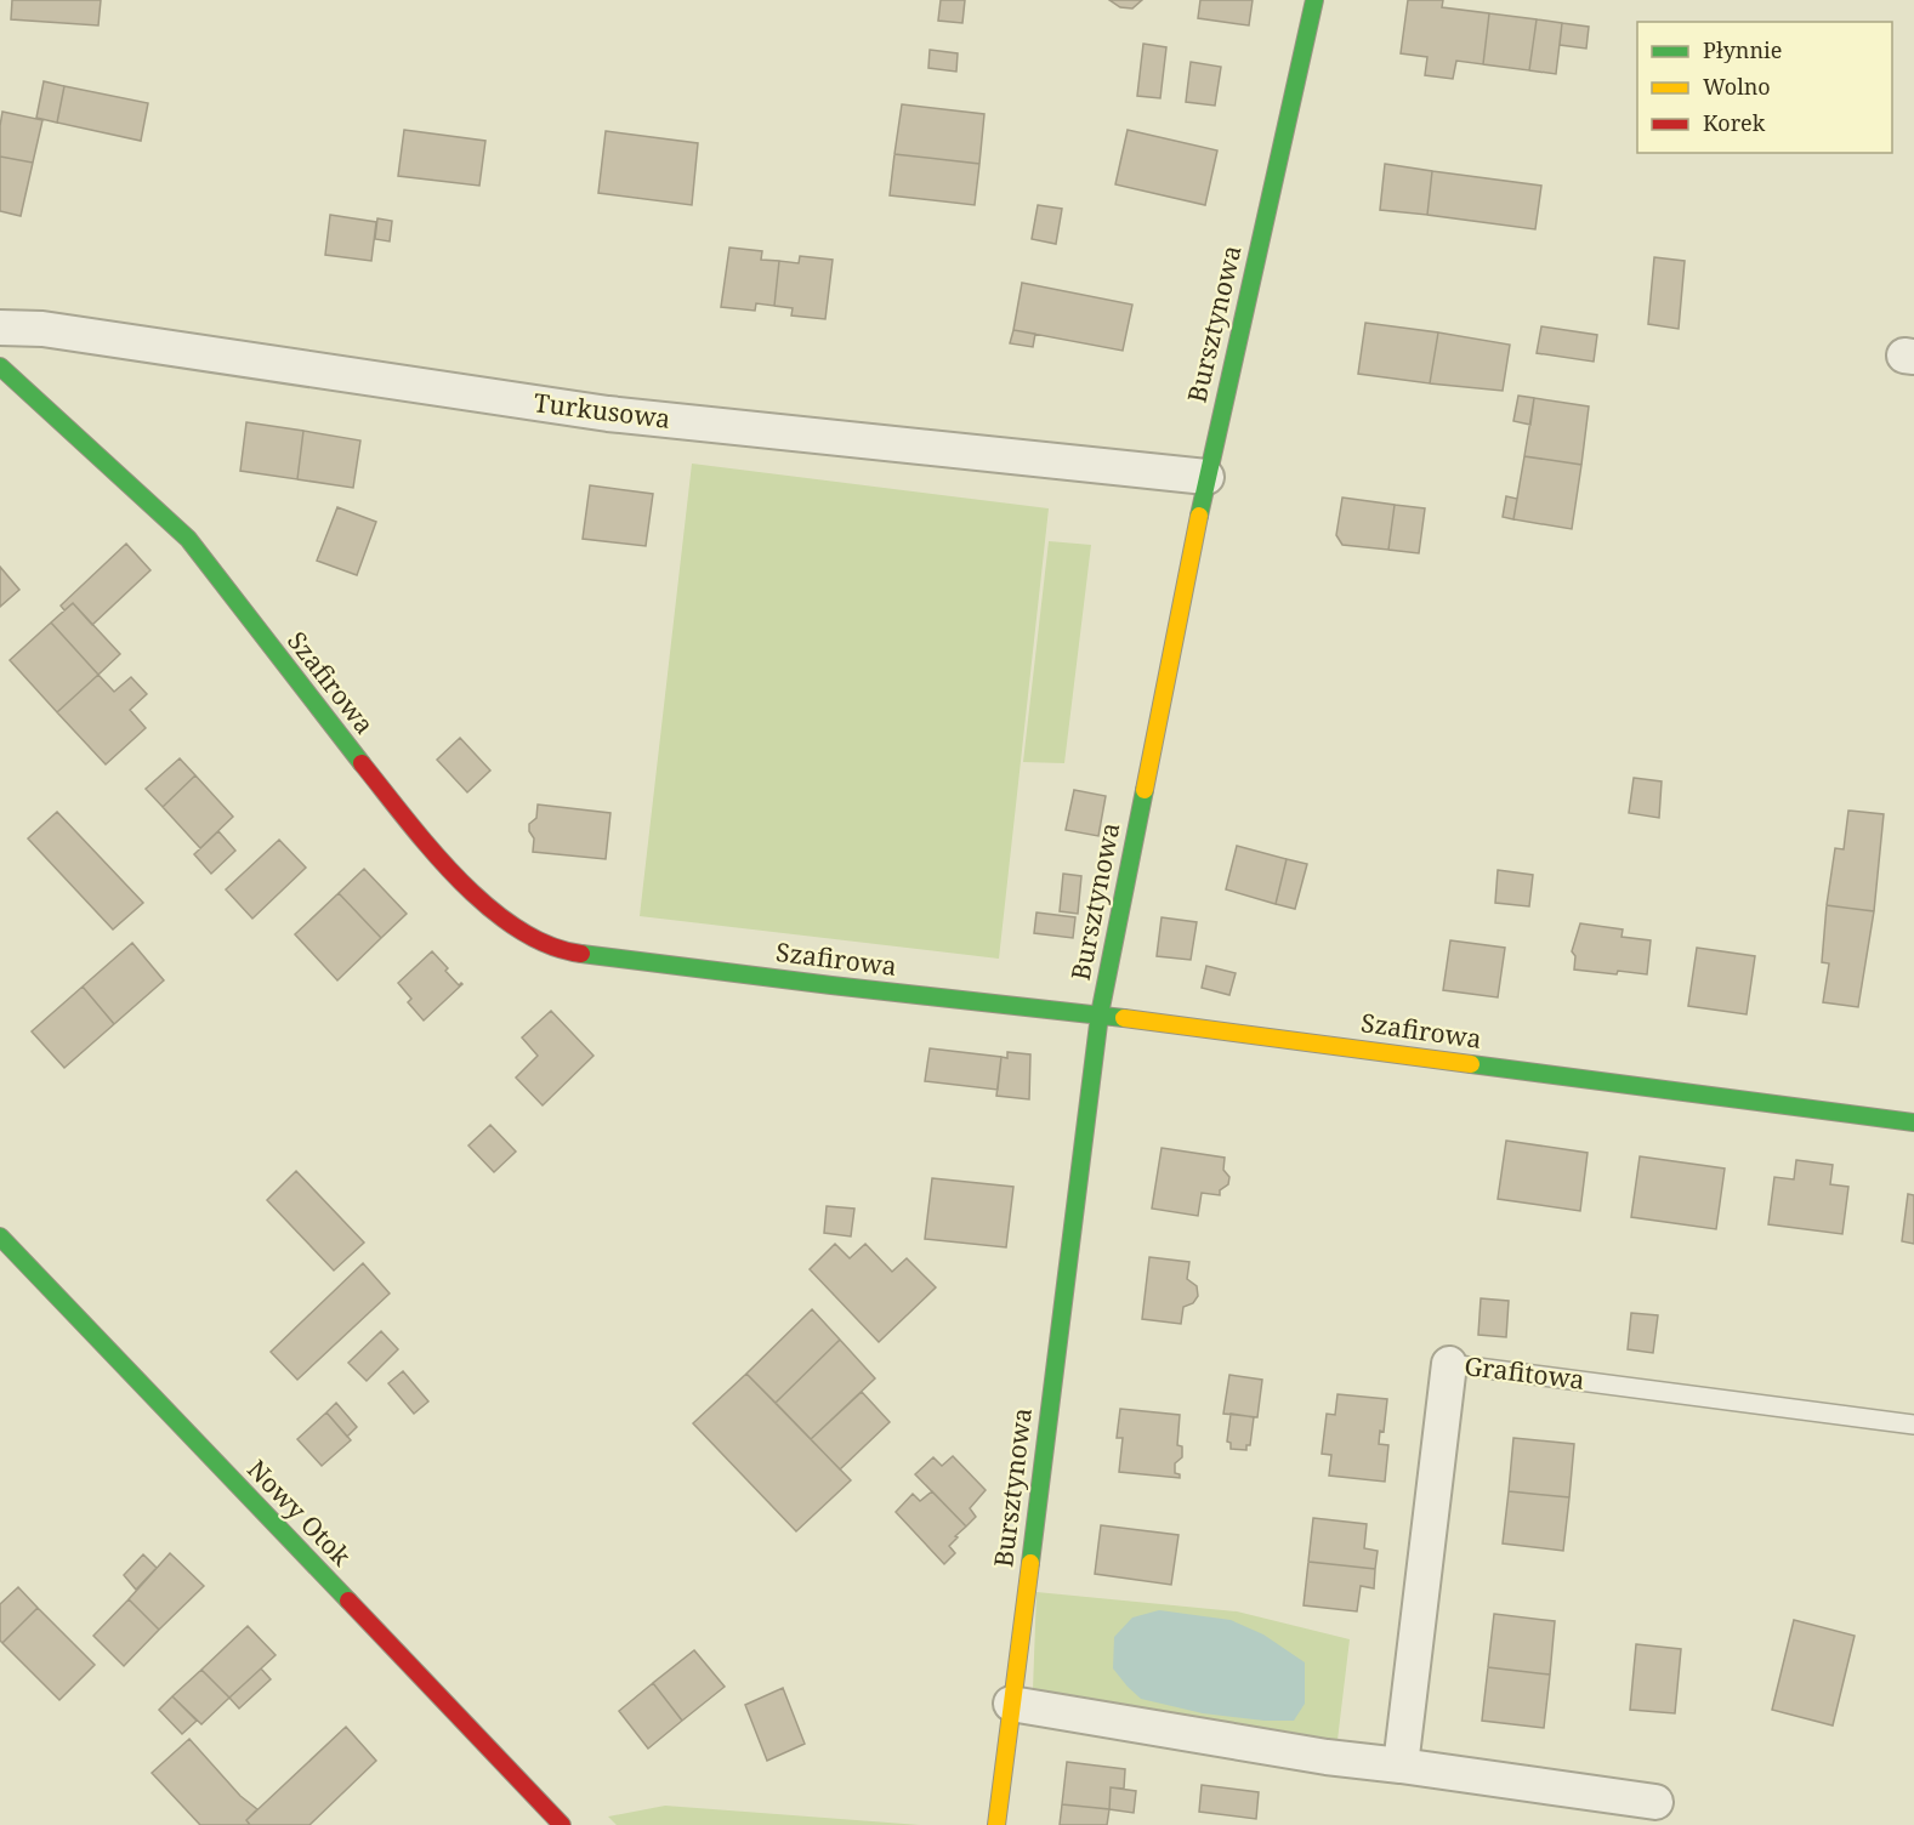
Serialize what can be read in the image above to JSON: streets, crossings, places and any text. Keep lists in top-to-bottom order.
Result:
{
  "streets": {
    "street": [
      "Bursztynowa",
      "Turkusowa",
      "Szafirowa",
      "Grafitowa",
      "Nowy Otok"
    ]
  },
  "crossings": [
    ["Bursztynowa", "Turkusowa"],
    ["Bursztynowa", "Szafirowa"]
  ],
  "legend": ["Płynnie", "Wolno", "Korek"]
}
